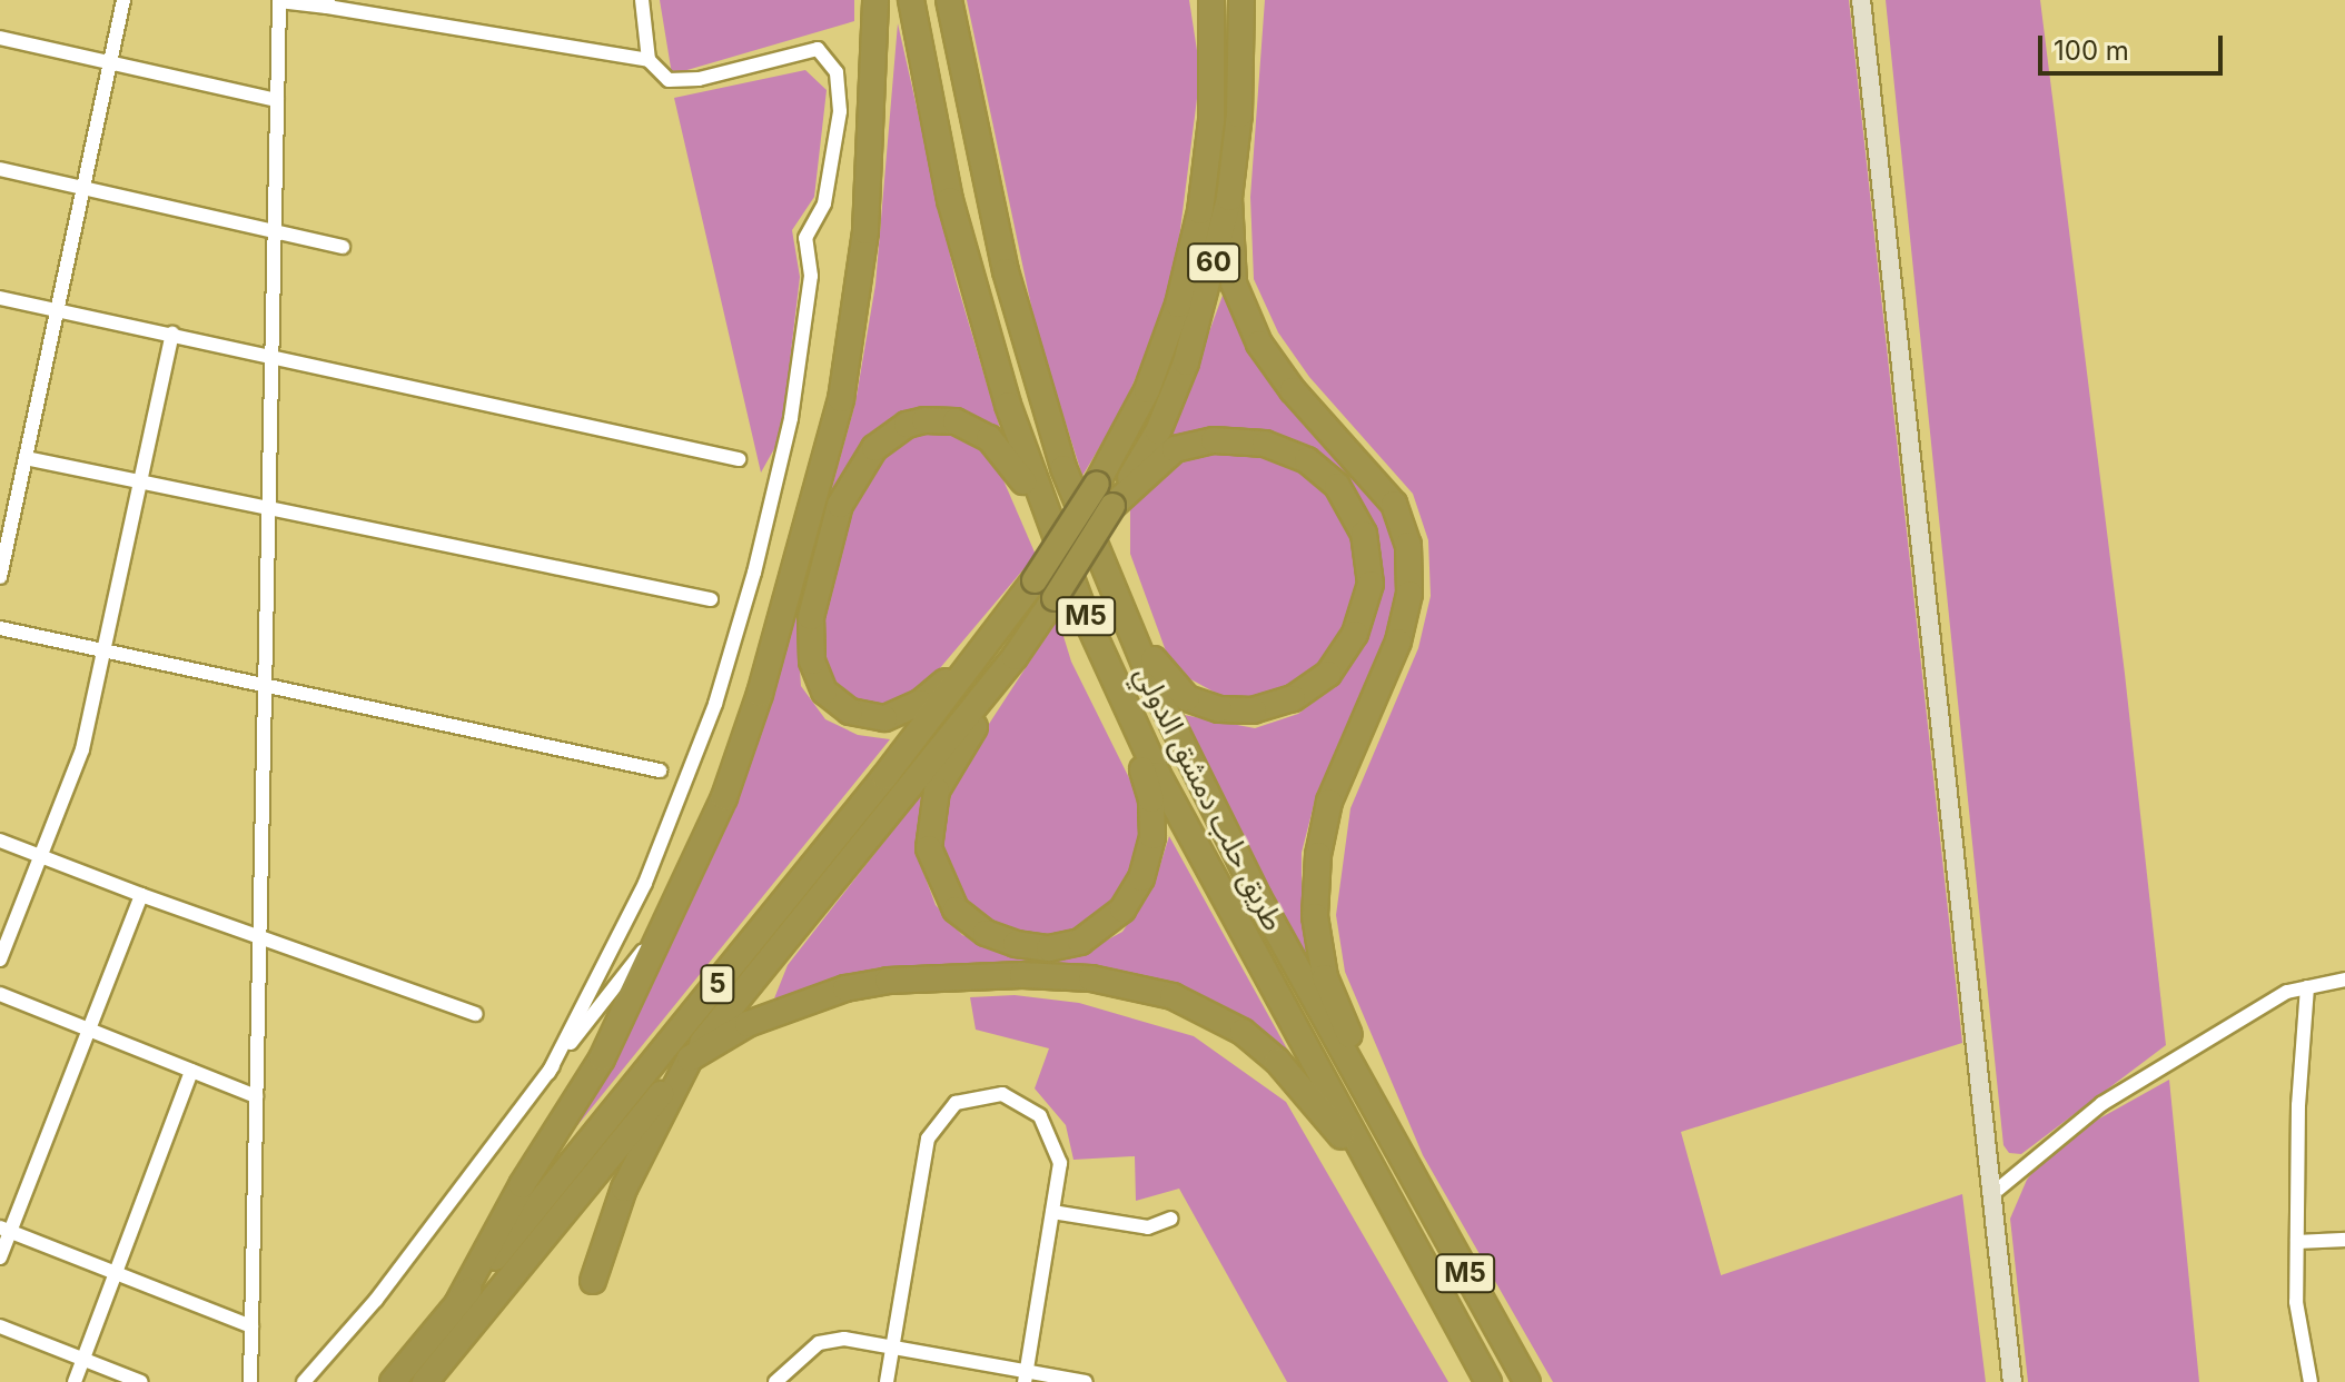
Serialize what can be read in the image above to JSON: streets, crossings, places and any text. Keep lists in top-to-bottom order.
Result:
{
  "streets": {
    "highway": [
      "60",
      "M5",
      "طريق حلب دمشق الدولي",
      "5"
    ]
  },
  "crossings": [
    ["60", "5"],
    ["M5", "طريق حلب دمشق الدولي"]
  ],
  "scale_bar": "100 m"
}
